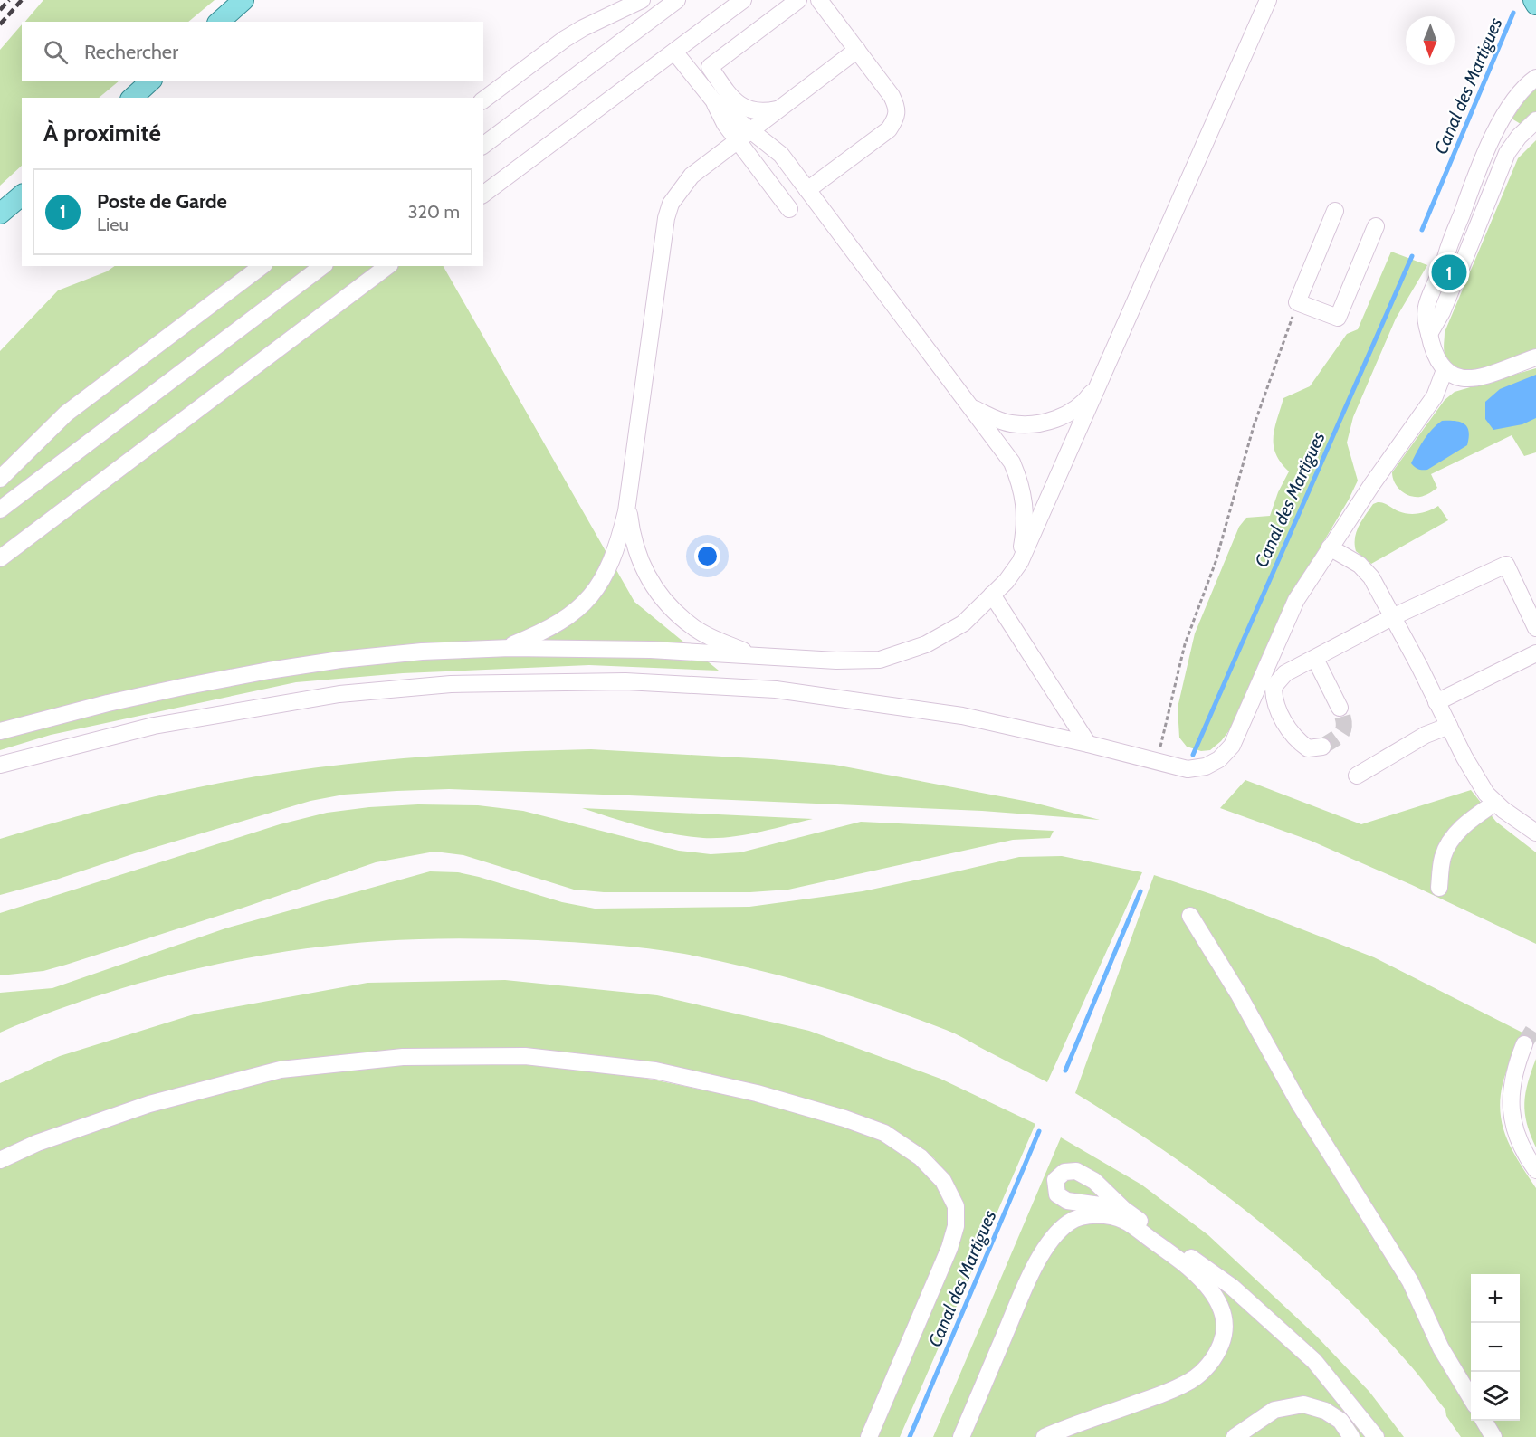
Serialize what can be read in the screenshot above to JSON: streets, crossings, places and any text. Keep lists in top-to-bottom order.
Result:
{
  "water": ["Canal des Martigues"],
  "north": "bottom",
  "page": {
    "search": "Rechercher",
    "heading": "À proximité",
    "list": [
      {
        "mark": "1",
        "name": "Poste de Garde",
        "note": "Lieu",
        "value": "320 m"
      }
    ],
    "pins": "1",
    "map_buttons": ["+", "−"]
  }
}
